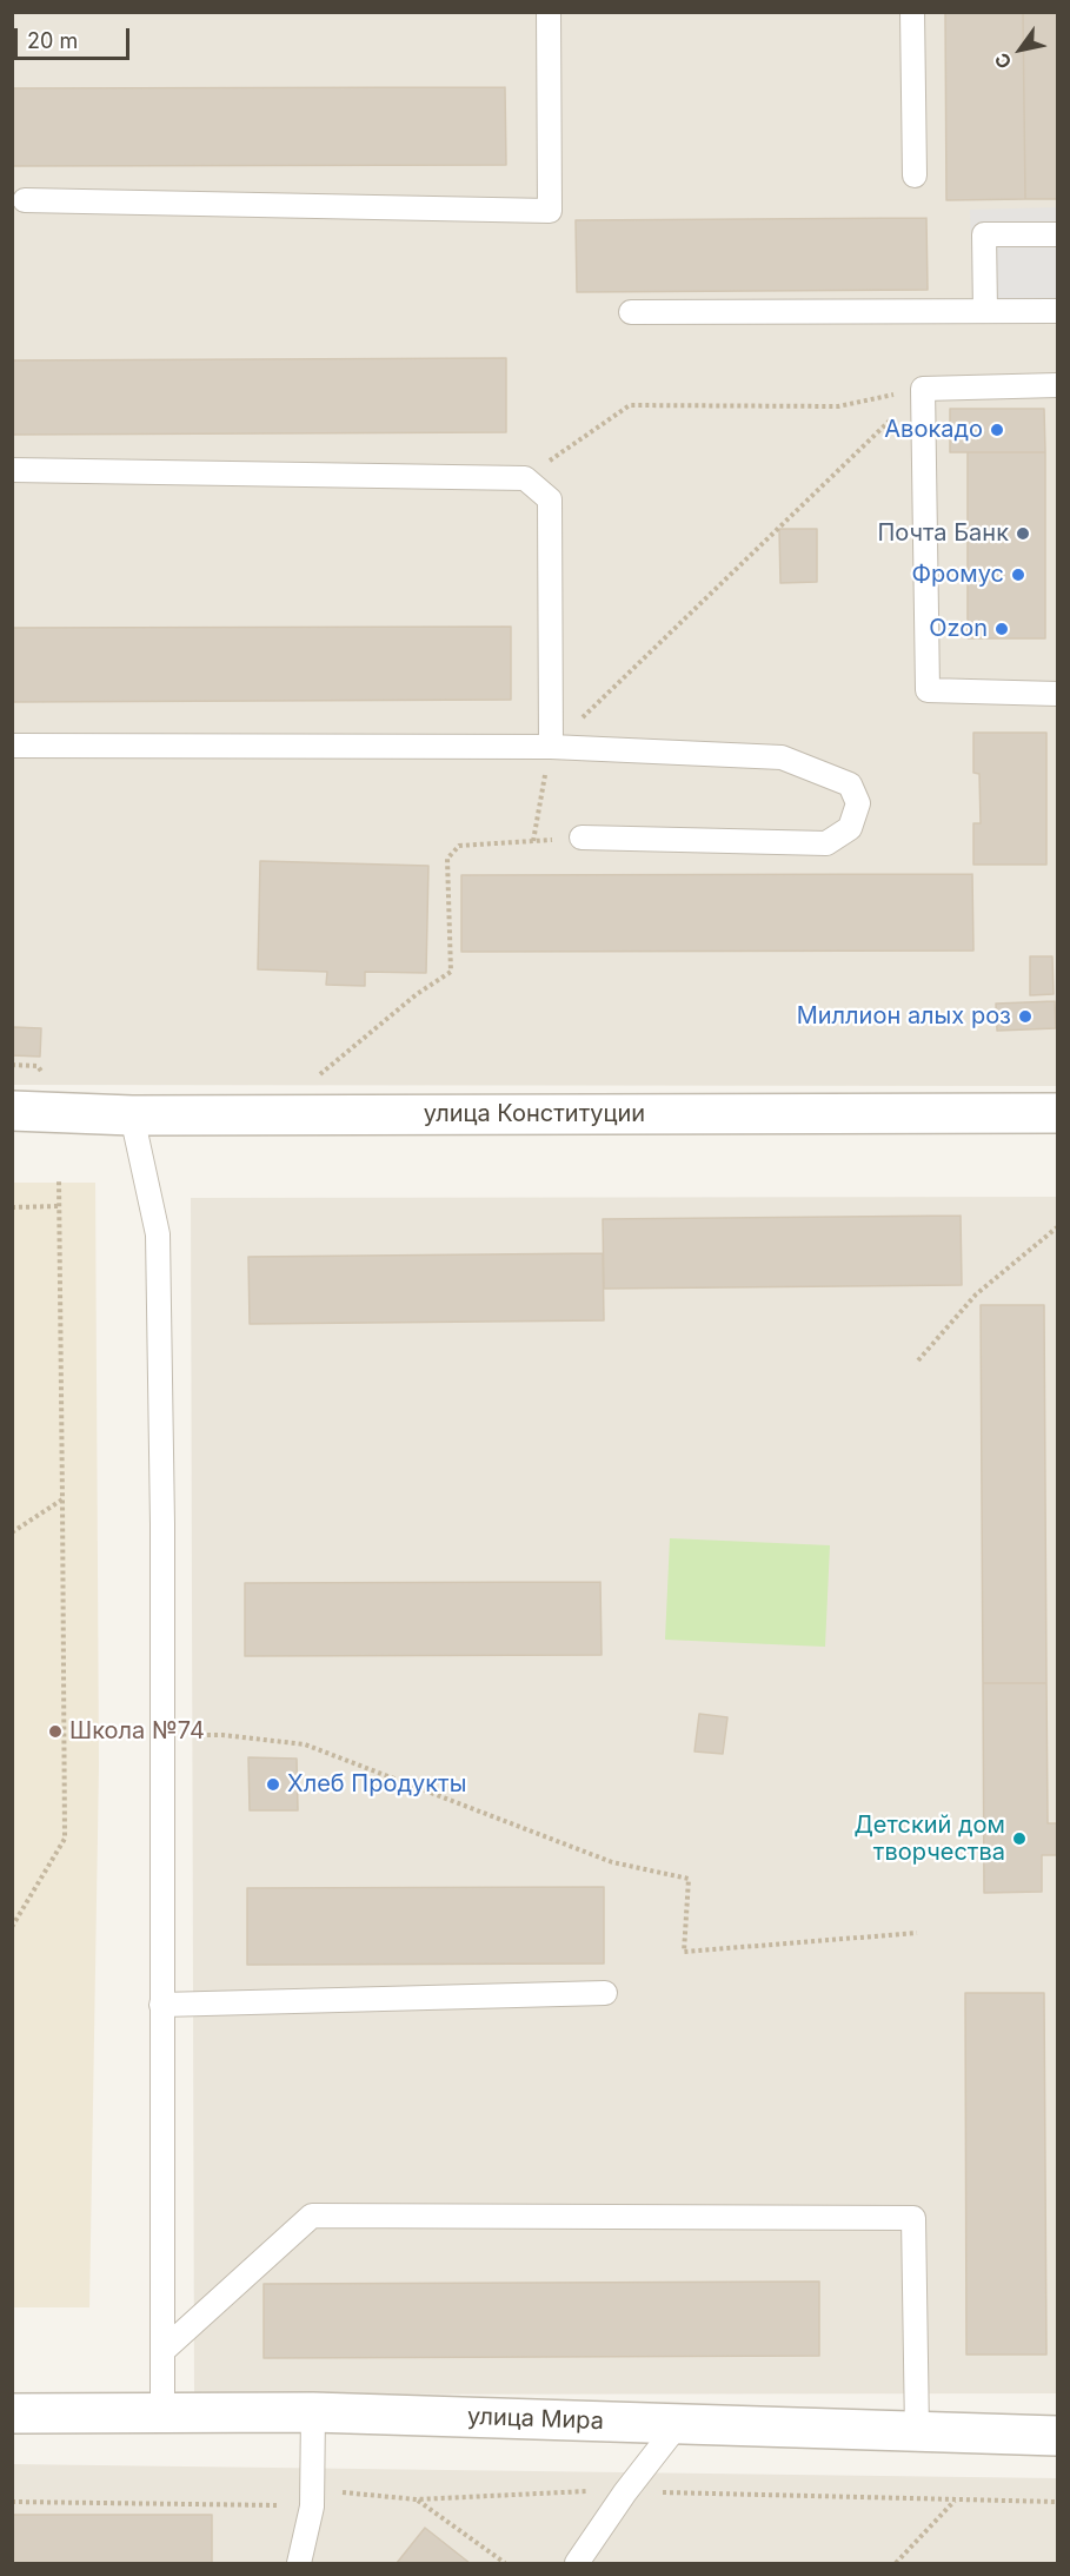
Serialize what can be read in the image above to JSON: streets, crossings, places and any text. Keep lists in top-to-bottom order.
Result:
{
  "streets": {
    "street": ["улица Конституции", "улица Мира"]
  },
  "places": [
    "Авокадо",
    "Почта Банк",
    "Фромус",
    "Ozon",
    "Миллион алых роз",
    "Школа №74",
    "Хлеб Продукты",
    "Детский дом творчества"
  ],
  "scale_bar": "20 m",
  "north": "bottom left"
}
